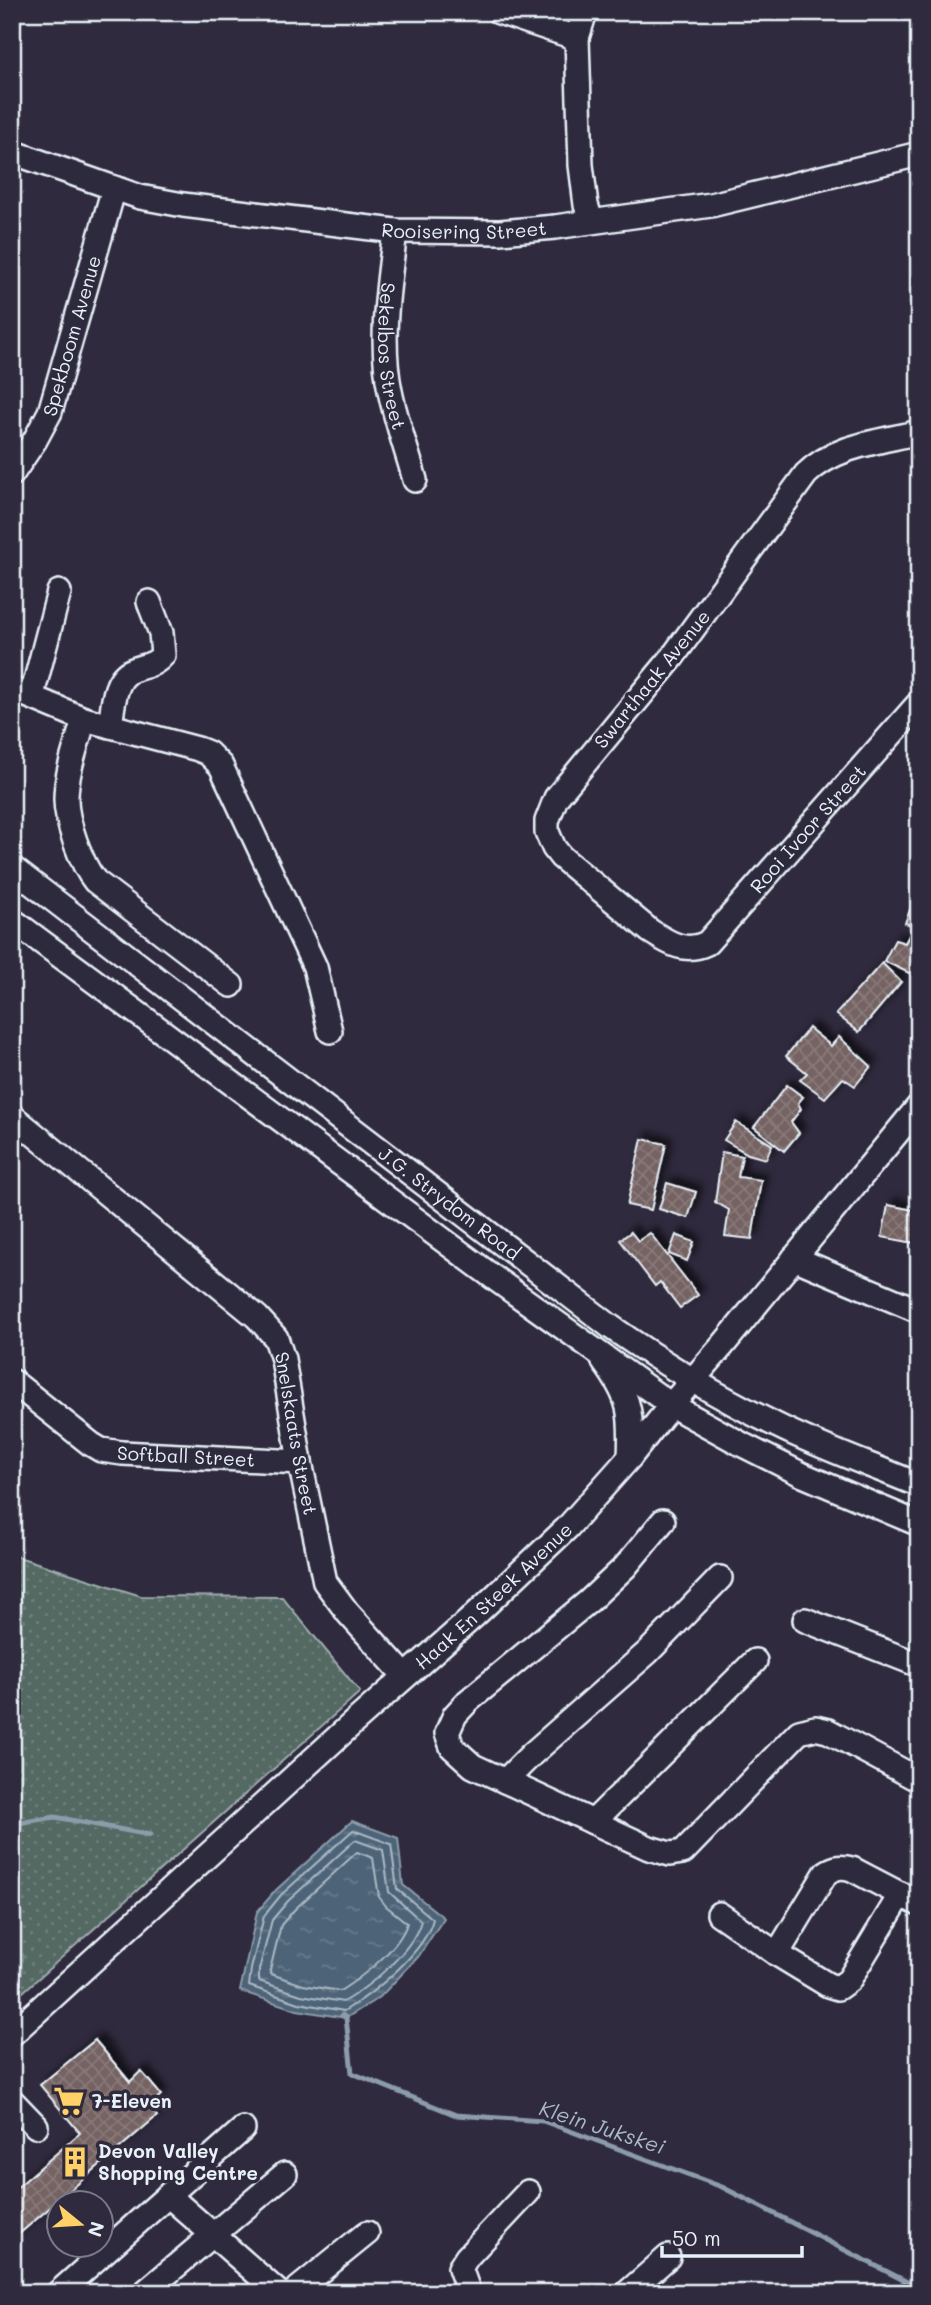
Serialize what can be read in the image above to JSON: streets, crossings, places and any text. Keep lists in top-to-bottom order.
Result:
{
  "streets": {
    "street": [
      "Rooisering Street",
      "Spekboom Avenue",
      "Sekelbos Street",
      "Swarthaak Avenue",
      "Rooi Ivoor Street",
      "J.G. Strydom Road",
      "Snelskaats Street",
      "Softball Street",
      "Haak En Steek Avenue"
    ]
  },
  "crossings": [
    ["Rooisering Street", "Spekboom Avenue"],
    ["Rooisering Street", "Sekelbos Street"],
    ["Swarthaak Avenue", "Rooi Ivoor Street"],
    ["J.G. Strydom Road", "Haak En Steek Avenue"],
    ["Snelskaats Street", "Softball Street"],
    ["Snelskaats Street", "Haak En Steek Avenue"]
  ],
  "water": ["Klein Jukskei"],
  "places": {
    "supermarket": ["7-Eleven"],
    "building": ["Devon Valley Shopping Centre"]
  },
  "scale_bar": "50 m",
  "north": "right"
}
